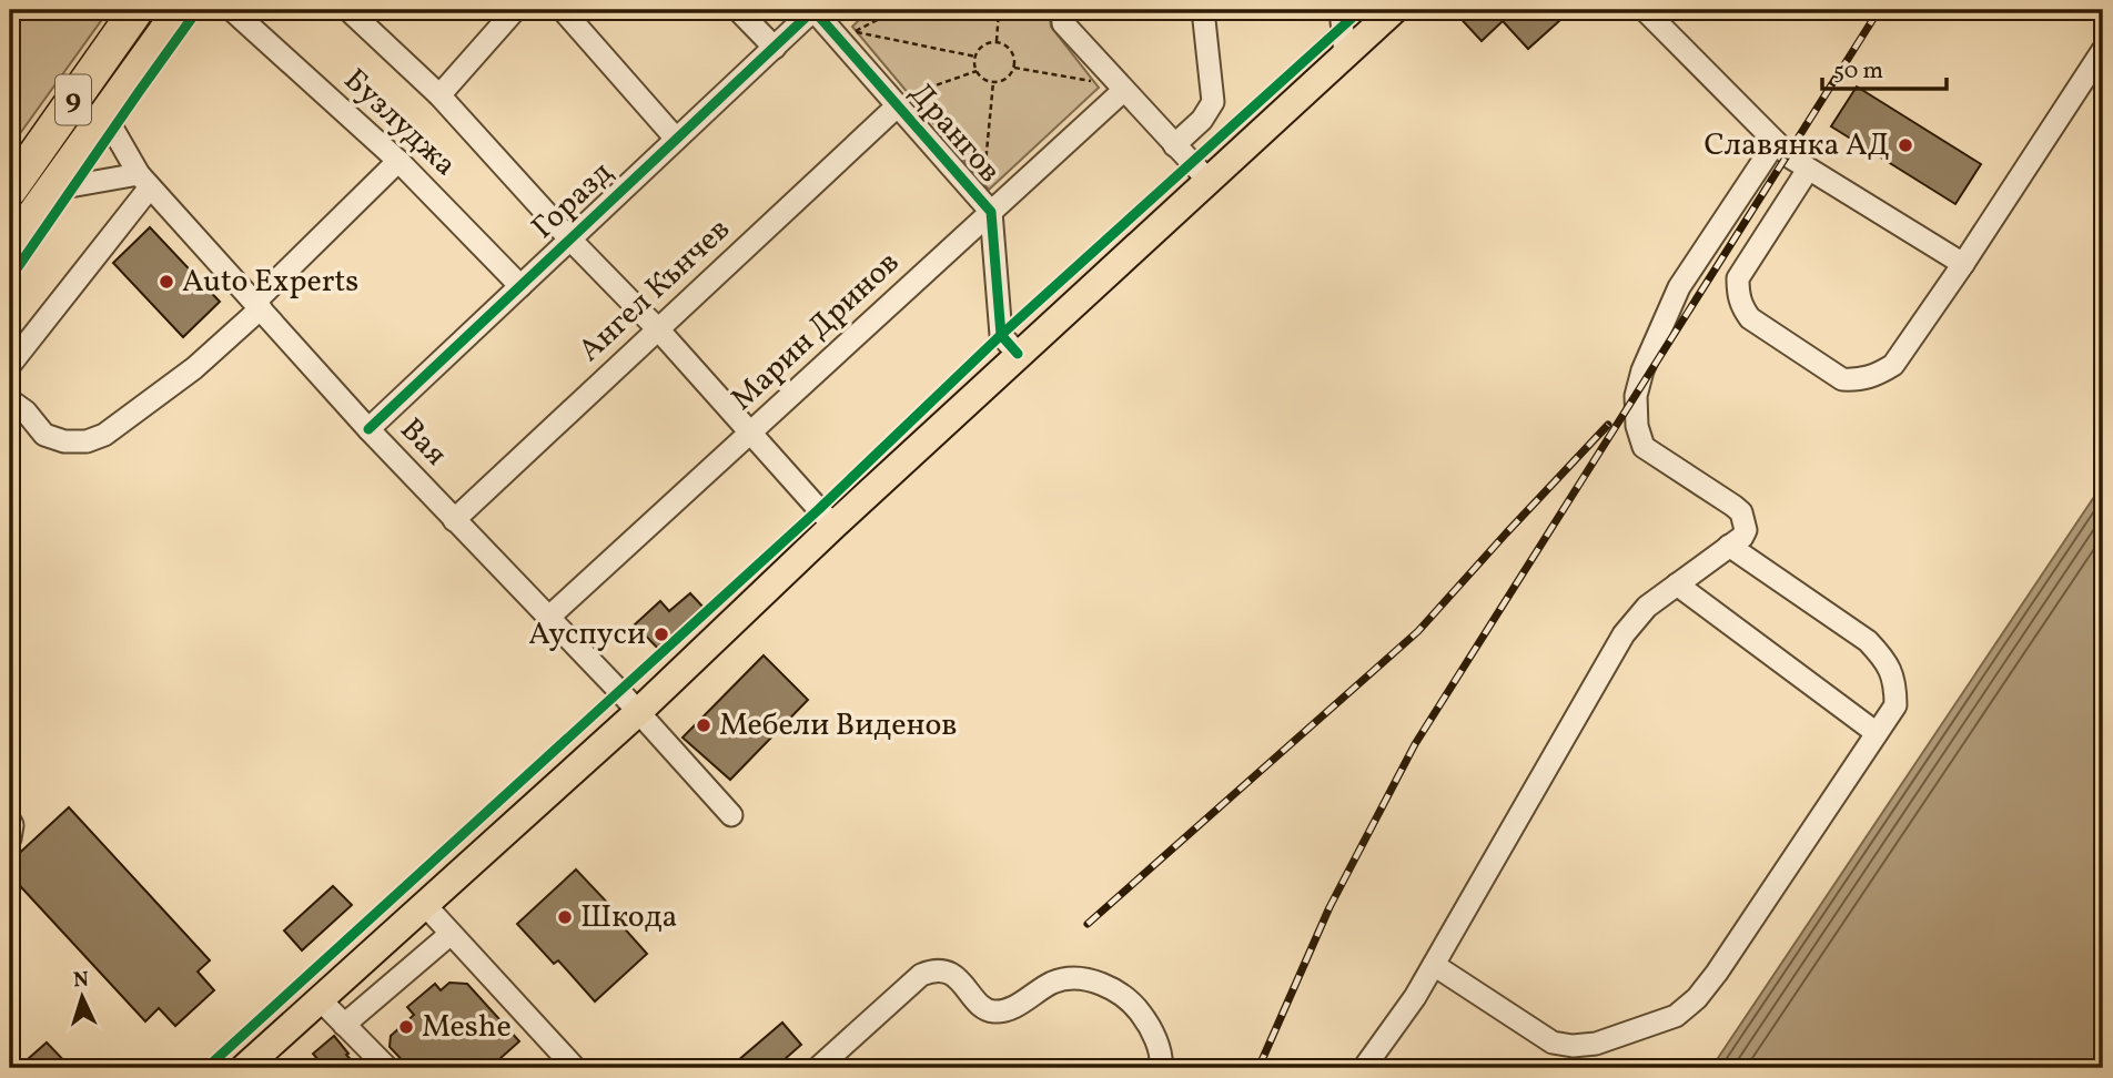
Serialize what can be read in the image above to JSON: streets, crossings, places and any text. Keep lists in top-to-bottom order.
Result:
{
  "streets": {
    "highway": ["9"],
    "street": [
      "Бузлуджа",
      "Дрангов",
      "Горазд",
      "Ангел Кънчев",
      "Марин Дринов",
      "Вая"
    ]
  },
  "crossings": [
    ["9", "Вая"],
    ["Бузлуджа", "Горазд"],
    ["Дрангов", "Горазд"],
    ["Дрангов", "Ангел Кънчев"],
    ["Дрангов", "Марин Дринов"],
    ["Горазд", "Вая"],
    ["Ангел Кънчев", "Вая"],
    ["Марин Дринов", "Вая"]
  ],
  "places": [
    "Славянка АД",
    "Auto Experts",
    "Ауспуси",
    "Мебели Виденов",
    "Шкода",
    "Meshe"
  ],
  "scale_bar": "50 m",
  "north": "top"
}
